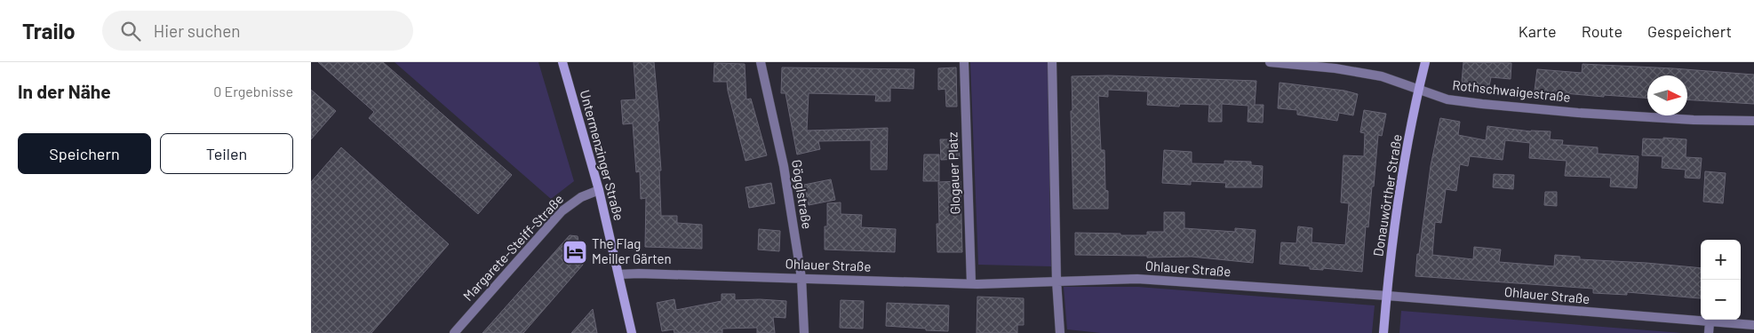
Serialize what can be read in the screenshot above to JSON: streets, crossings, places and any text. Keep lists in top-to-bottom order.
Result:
{
  "streets": {
    "street": [
      "Rothschwaigestraße",
      "Untermenzinger Straße",
      "Glogauer Platz",
      "Gögglstraße",
      "Donauwörther Straße",
      "Margarete-Steiff-Straße",
      "Ohlauer Straße"
    ]
  },
  "crossings": [
    ["Rothschwaigestraße", "Donauwörther Straße"],
    ["Untermenzinger Straße", "Margarete-Steiff-Straße"],
    ["Untermenzinger Straße", "Ohlauer Straße"],
    ["Glogauer Platz", "Ohlauer Straße"],
    ["Gögglstraße", "Ohlauer Straße"],
    ["Donauwörther Straße", "Ohlauer Straße"]
  ],
  "places": {
    "hotel": ["The Flag Meiller Gärten"]
  },
  "north": "right",
  "page": {
    "header": "Trailo",
    "search": "Hier suchen",
    "nav": ["Karte", "Route", "Gespeichert"],
    "heading": ["In der Nähe", "0 Ergebnisse"],
    "buttons": ["Speichern", "Teilen"],
    "map_buttons": ["+", "−"]
  }
}
